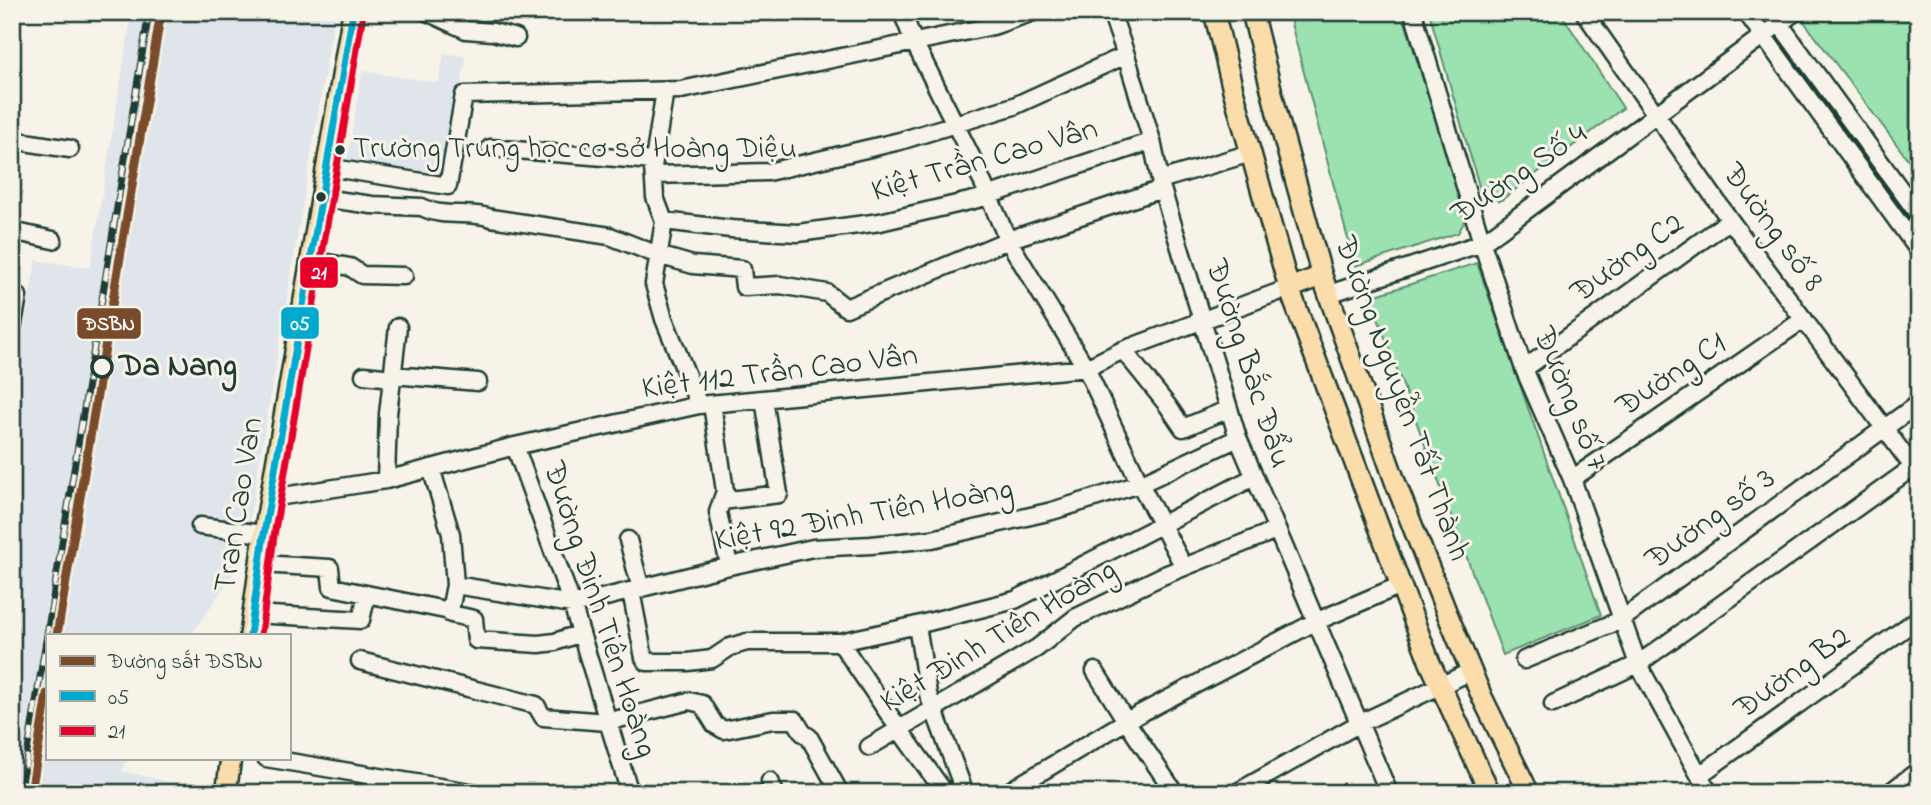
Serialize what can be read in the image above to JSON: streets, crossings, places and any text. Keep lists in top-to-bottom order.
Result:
{
  "streets": {
    "main road": ["Đường Nguyễn Tất Thành", "Tran Cao Van"],
    "street": [
      "Kiệt Trần Cao Vân",
      "Đường Số 4",
      "Đường số 8",
      "Đường C2",
      "Đường Bắc Đẩu",
      "Kiệt 112 Trần Cao Vân",
      "Đường C1",
      "Đường số 7",
      "Kiệt 92 Đinh Tiên Hoàng",
      "Đường số 3",
      "Đường Đinh Tiên Hoàng",
      "Kiệt Đinh Tiên Hoàng",
      "Đường B2"
    ]
  },
  "crossings": [
    ["Kiệt Trần Cao Vân", "Đường Bắc Đẩu"],
    ["Đường Số 4", "Đường số 8"],
    ["Đường Số 4", "Đường Nguyễn Tất Thành"],
    ["Đường Số 4", "Đường số 7"],
    ["Đường số 8", "Đường C2"],
    ["Đường số 8", "Đường C1"],
    ["Đường số 8", "Đường số 3"],
    ["Đường C2", "Đường số 7"],
    ["Đường Bắc Đẩu", "Kiệt 112 Trần Cao Vân"],
    ["Đường Bắc Đẩu", "Kiệt 92 Đinh Tiên Hoàng"],
    ["Đường Bắc Đẩu", "Kiệt Đinh Tiên Hoàng"],
    ["Kiệt 112 Trần Cao Vân", "Tran Cao Van"],
    ["Kiệt 112 Trần Cao Vân", "Đường Đinh Tiên Hoàng"],
    ["Đường C1", "Đường số 7"],
    ["Đường số 7", "Đường số 3"],
    ["Đường số 7", "Đường B2"],
    ["Kiệt 92 Đinh Tiên Hoàng", "Đường Đinh Tiên Hoàng"]
  ],
  "places": ["Trường Trung học cơ sở Hoàng Diệu", "Da Nang"],
  "lines": ["rail line ĐSBN", "transit line 05", "transit line 21"],
  "legend": ["Đường sắt ĐSBN", "05", "21"]
}
